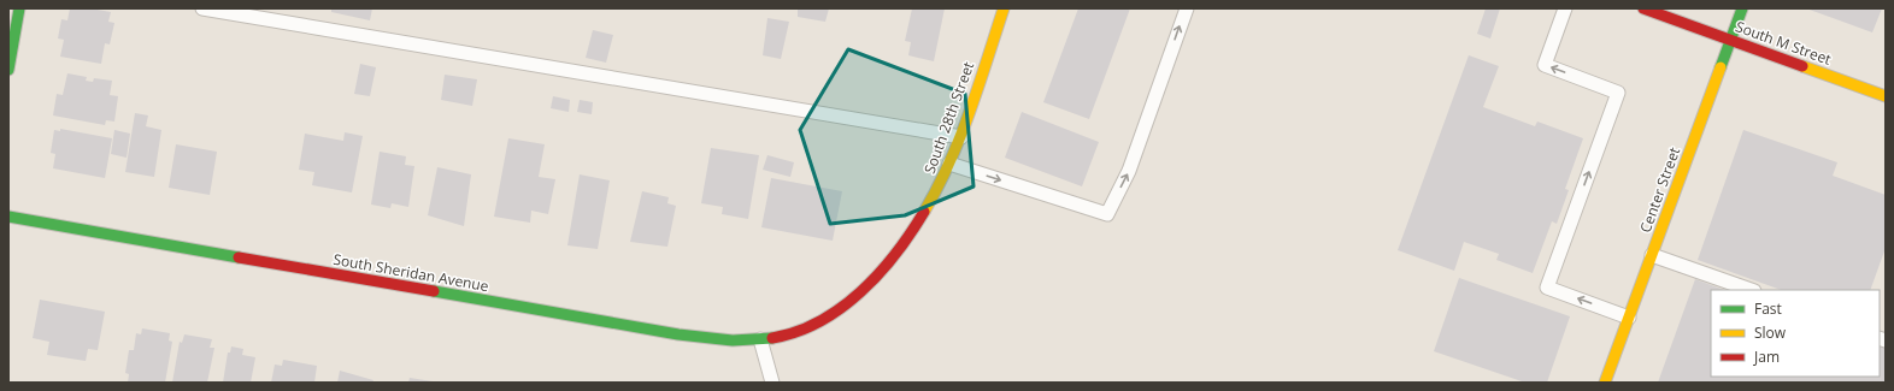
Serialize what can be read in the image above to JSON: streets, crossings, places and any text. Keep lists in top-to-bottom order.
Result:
{
  "streets": {
    "street": [
      "South M Street",
      "South 28th Street",
      "Center Street",
      "South Sheridan Avenue"
    ]
  },
  "crossings": [
    ["South M Street", "Center Street"],
    ["South 28th Street", "South Sheridan Avenue"]
  ],
  "legend": ["Fast", "Slow", "Jam"]
}
